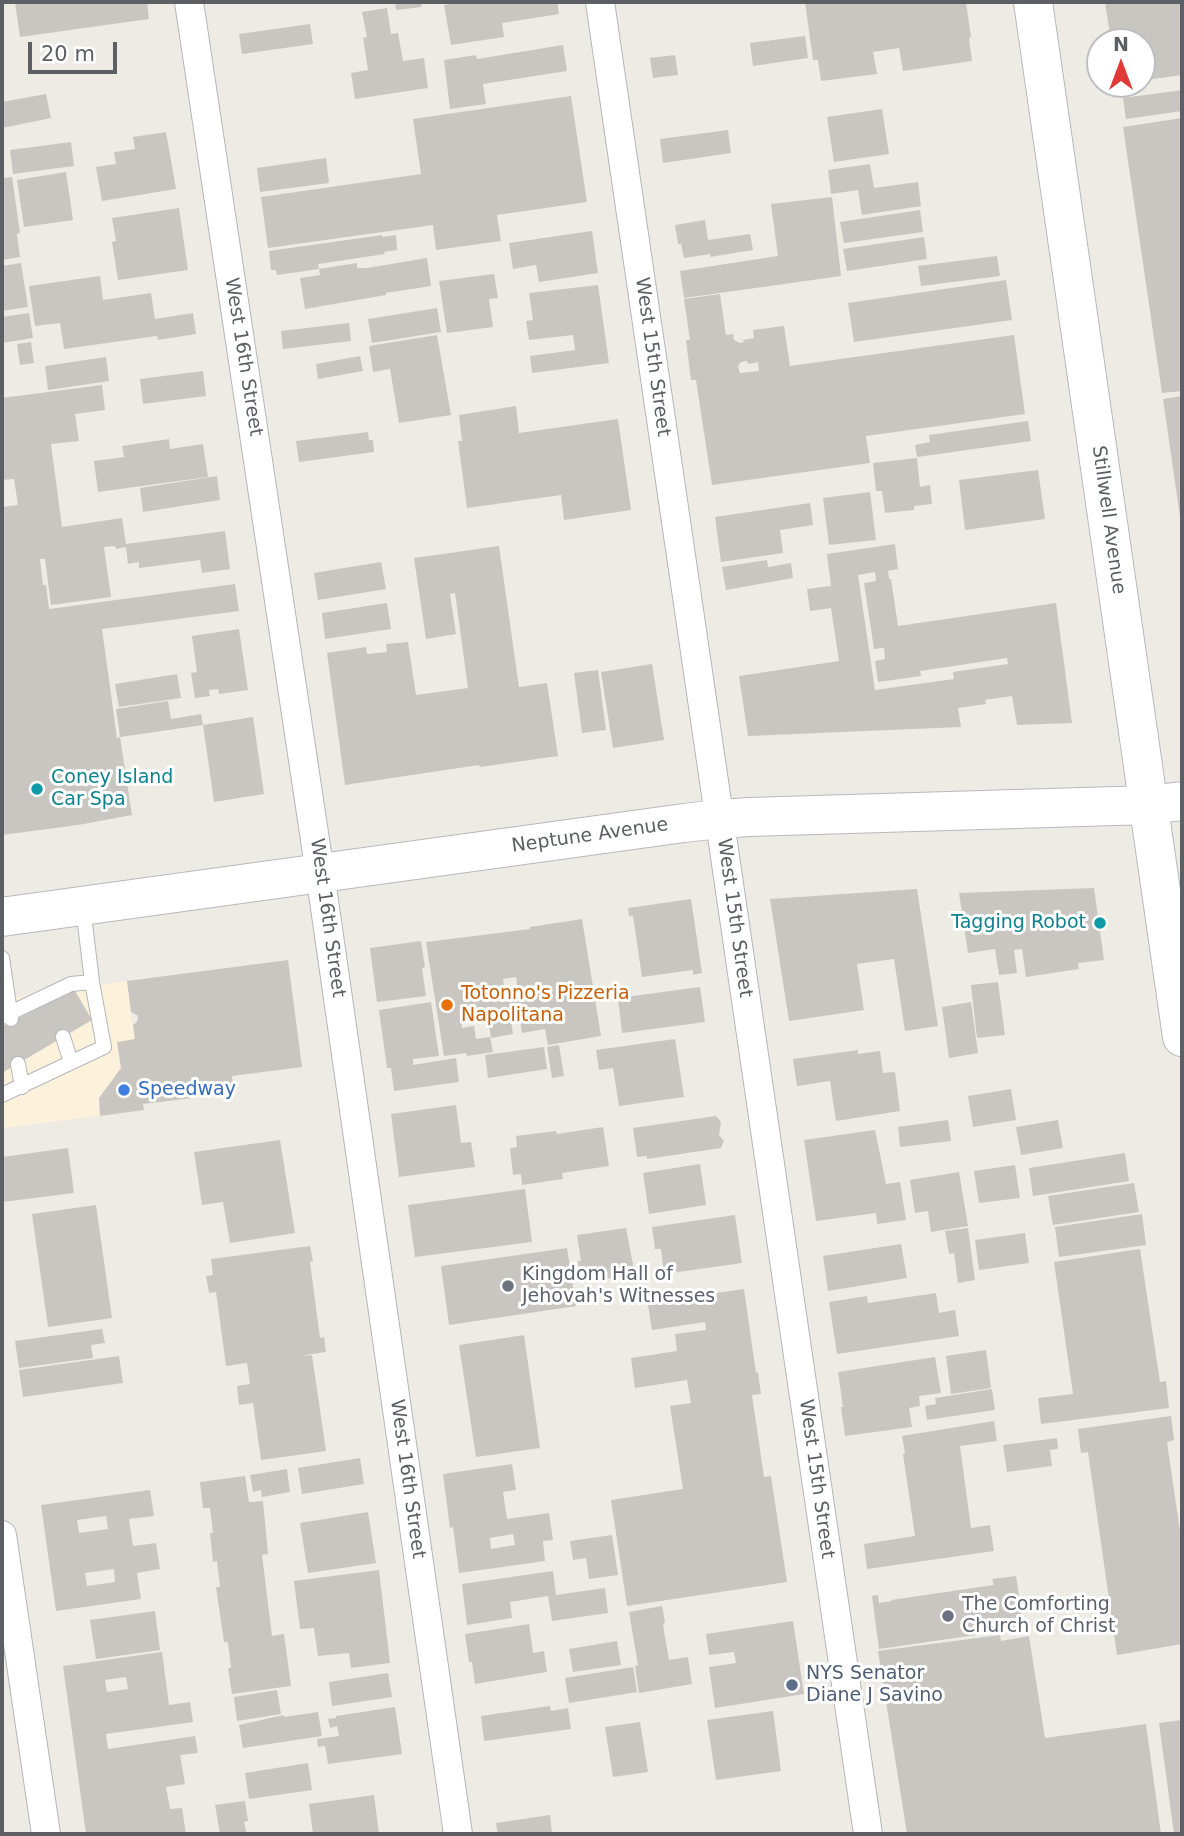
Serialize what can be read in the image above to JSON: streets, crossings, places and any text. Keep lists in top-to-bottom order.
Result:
{
  "streets": {
    "main road": ["Stillwell Avenue", "Neptune Avenue"],
    "street": ["West 16th Street", "West 15th Street"]
  },
  "crossings": [
    ["West 16th Street", "Neptune Avenue"],
    ["West 15th Street", "Neptune Avenue"],
    ["Stillwell Avenue", "Neptune Avenue"]
  ],
  "places": [
    "Coney Island Car Spa",
    "Tagging Robot",
    "Totonno's Pizzeria Napolitana",
    "Speedway",
    "Kingdom Hall of Jehovah's Witnesses",
    "The Comforting Church of Christ",
    "NYS Senator Diane J Savino"
  ],
  "scale_bar": "20 m",
  "north": "top"
}
